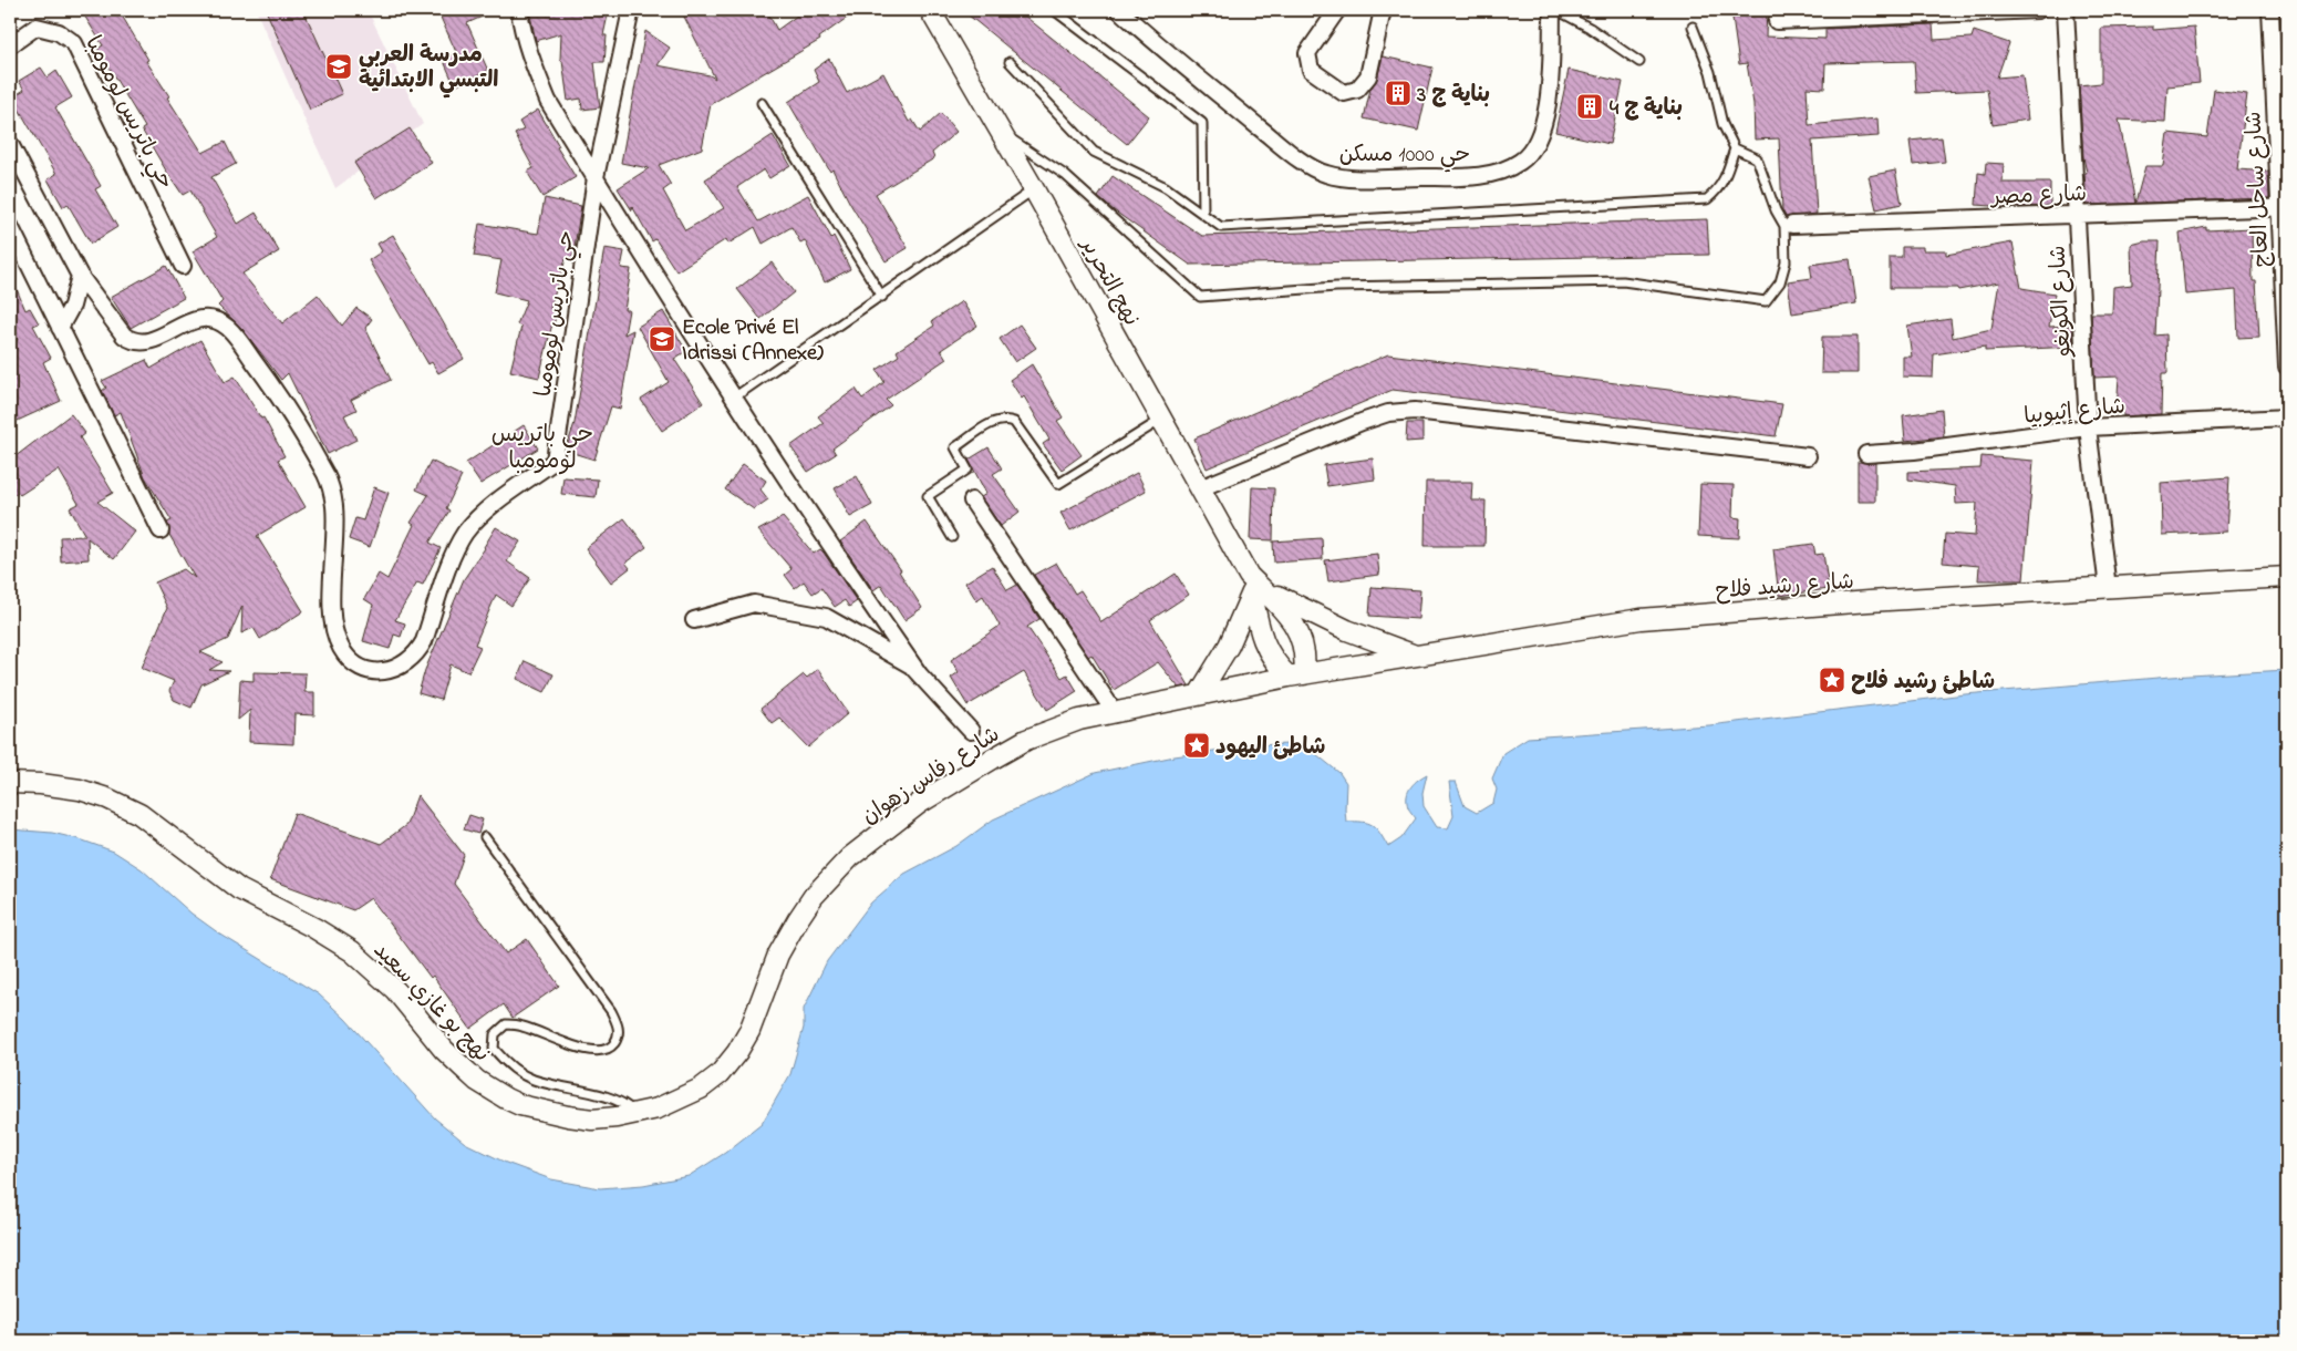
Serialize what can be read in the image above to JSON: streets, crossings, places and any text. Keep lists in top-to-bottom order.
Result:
{
  "streets": {
    "street": [
      "حي باتريس لومومبا",
      "حي 1000 مسكن",
      "شارع ساحل العاج",
      "شارع مصر",
      "نهج التحرير",
      "شارع الكونغو",
      "شارع إثيوبيا",
      "شارع رشيد فلاح",
      "شارع رفاس زهوان",
      "نهج بو غازي سعيد"
    ]
  },
  "crossings": [
    ["شارع ساحل العاج", "شارع مصر"],
    ["شارع مصر", "شارع الكونغو"],
    ["نهج التحرير", "شارع رشيد فلاح"],
    ["نهج التحرير", "شارع رفاس زهوان"],
    ["شارع الكونغو", "شارع إثيوبيا"],
    ["شارع الكونغو", "شارع رشيد فلاح"],
    ["شارع رشيد فلاح", "شارع رفاس زهوان"],
    ["شارع رفاس زهوان", "نهج بو غازي سعيد"]
  ],
  "districts": ["حي باتريس لومومبا"],
  "places": {
    "school or university": ["مدرسة العربي التبسي الابتدائية", "Ecole Privé El Idrissi (Annexe)"],
    "building": ["بناية ج 3", "بناية ج 4"],
    "place": ["شاطئ رشيد فلاح", "شاطئ اليهود"]
  }
}
